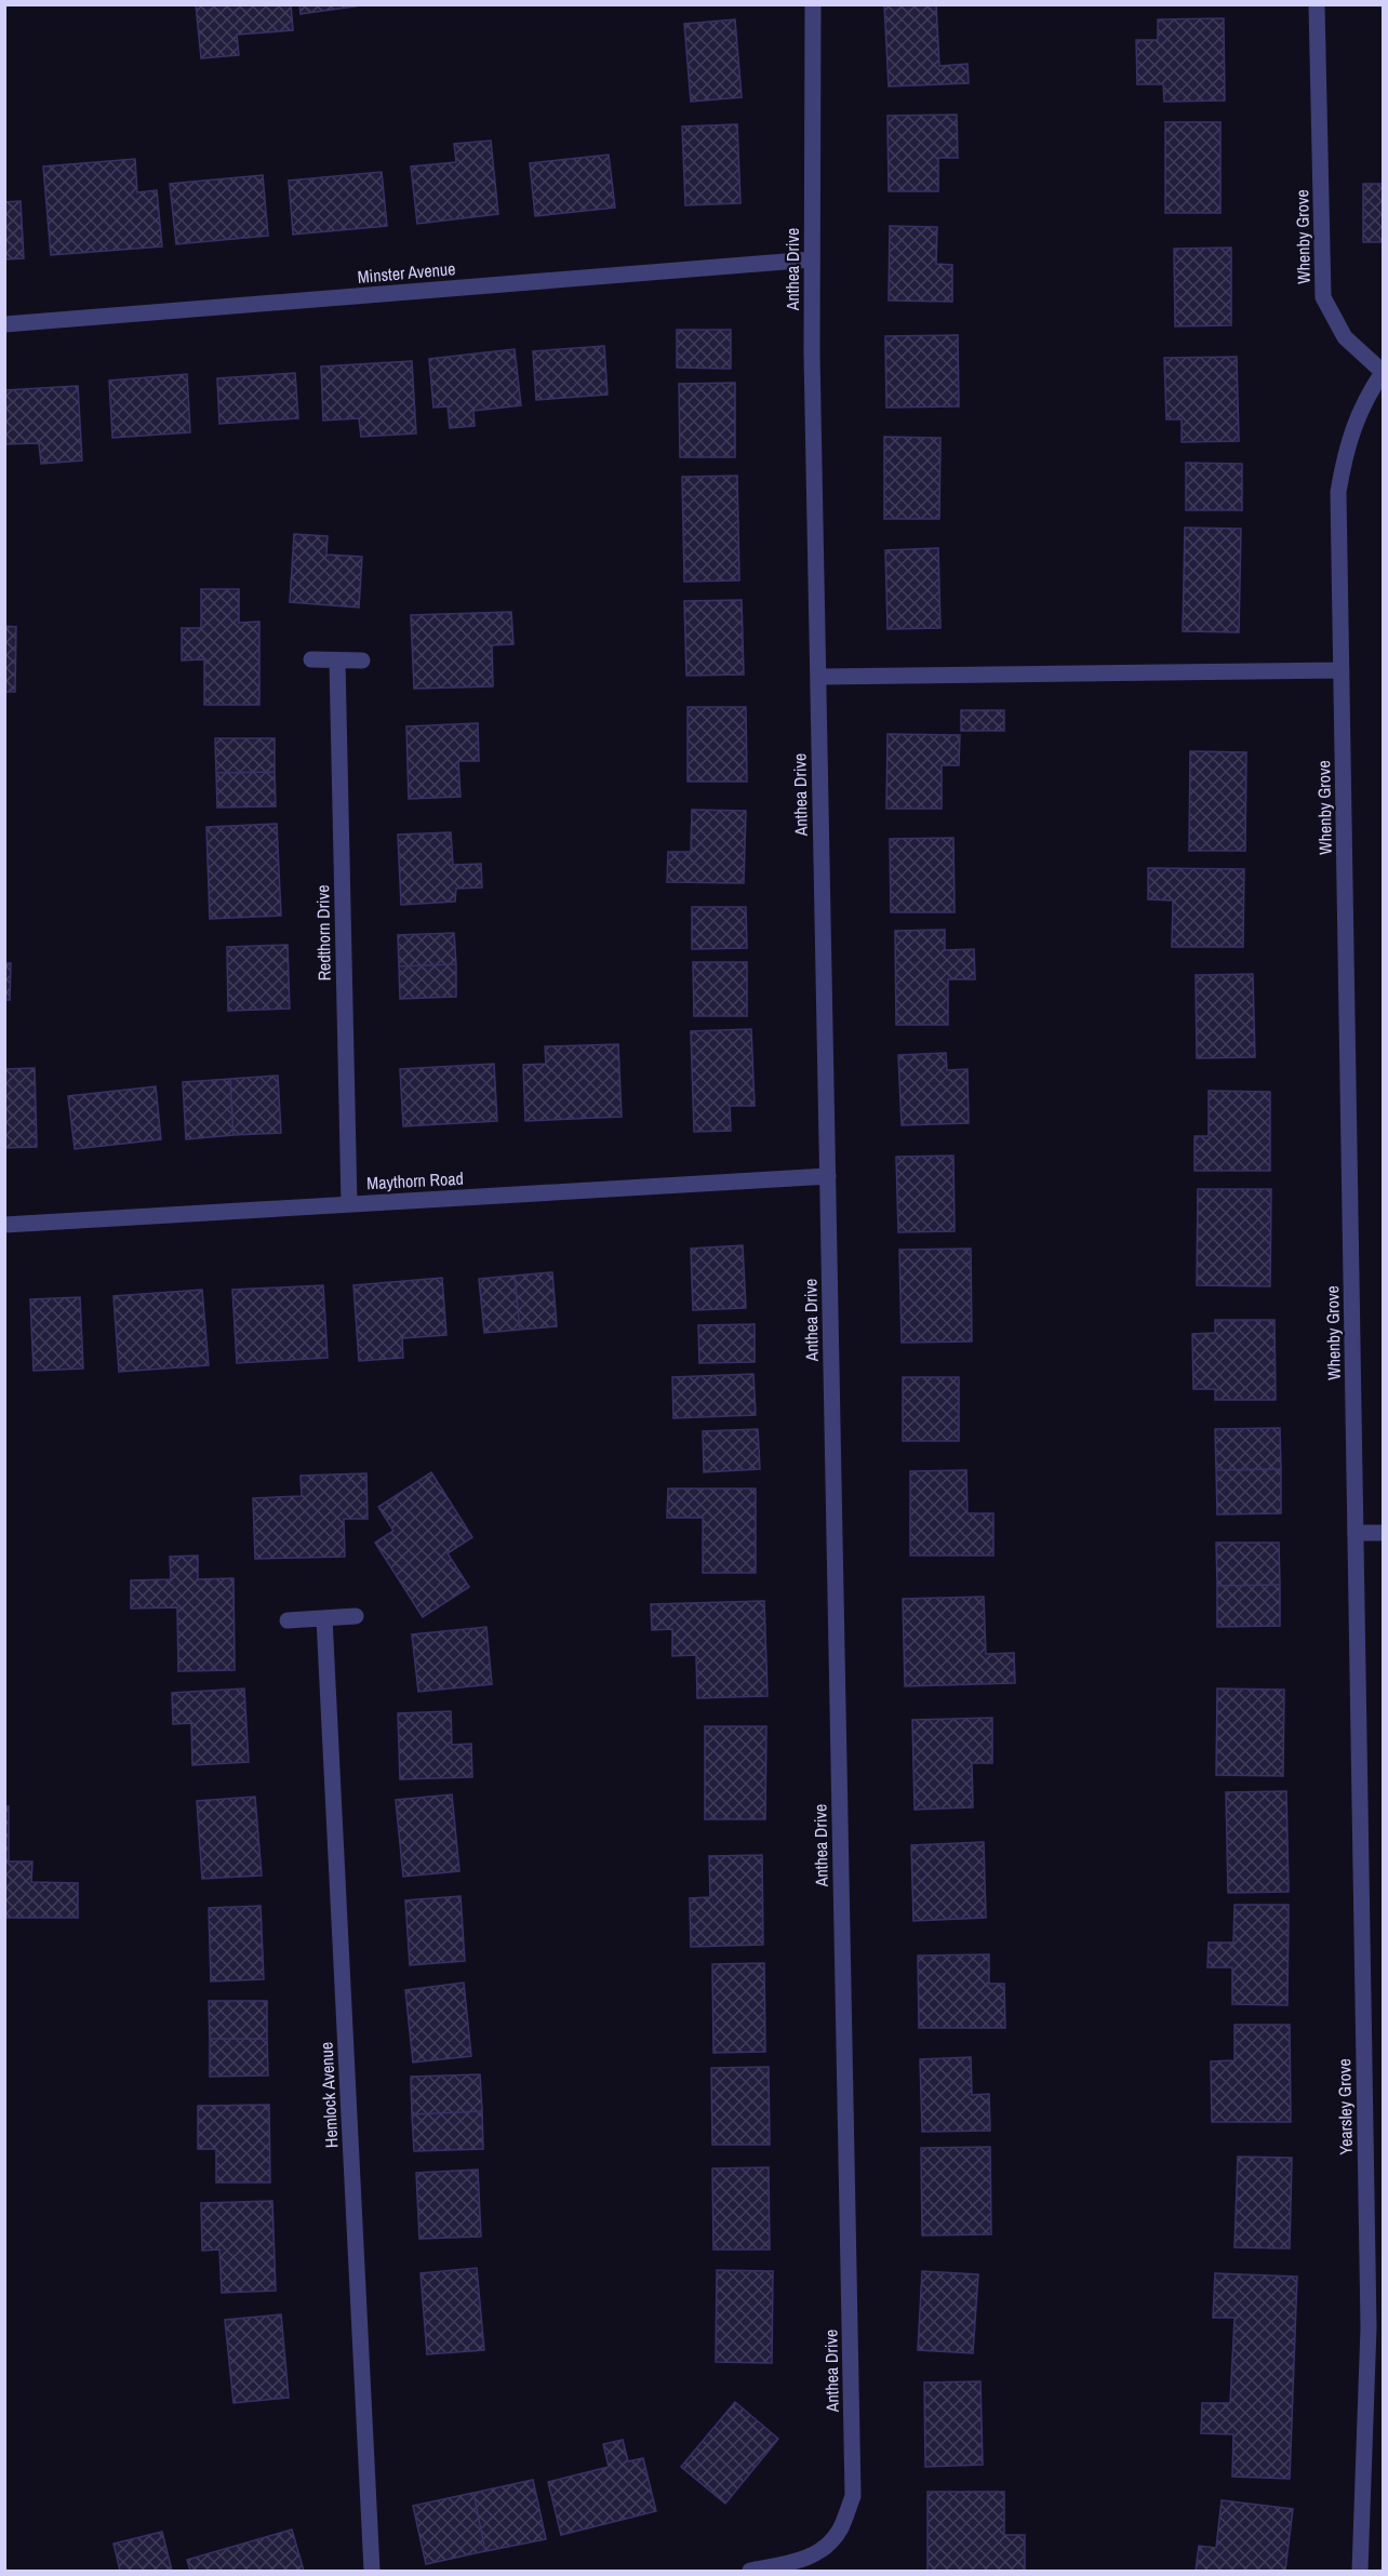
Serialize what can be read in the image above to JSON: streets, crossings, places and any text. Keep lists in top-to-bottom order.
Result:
{
  "streets": {
    "street": [
      "Whenby Grove",
      "Anthea Drive",
      "Minster Avenue",
      "Redthorn Drive",
      "Maythorn Road",
      "Hemlock Avenue",
      "Yearsley Grove"
    ]
  },
  "crossings": [
    ["Whenby Grove", "Yearsley Grove"],
    ["Anthea Drive", "Minster Avenue"],
    ["Anthea Drive", "Maythorn Road"],
    ["Redthorn Drive", "Maythorn Road"]
  ]
}
